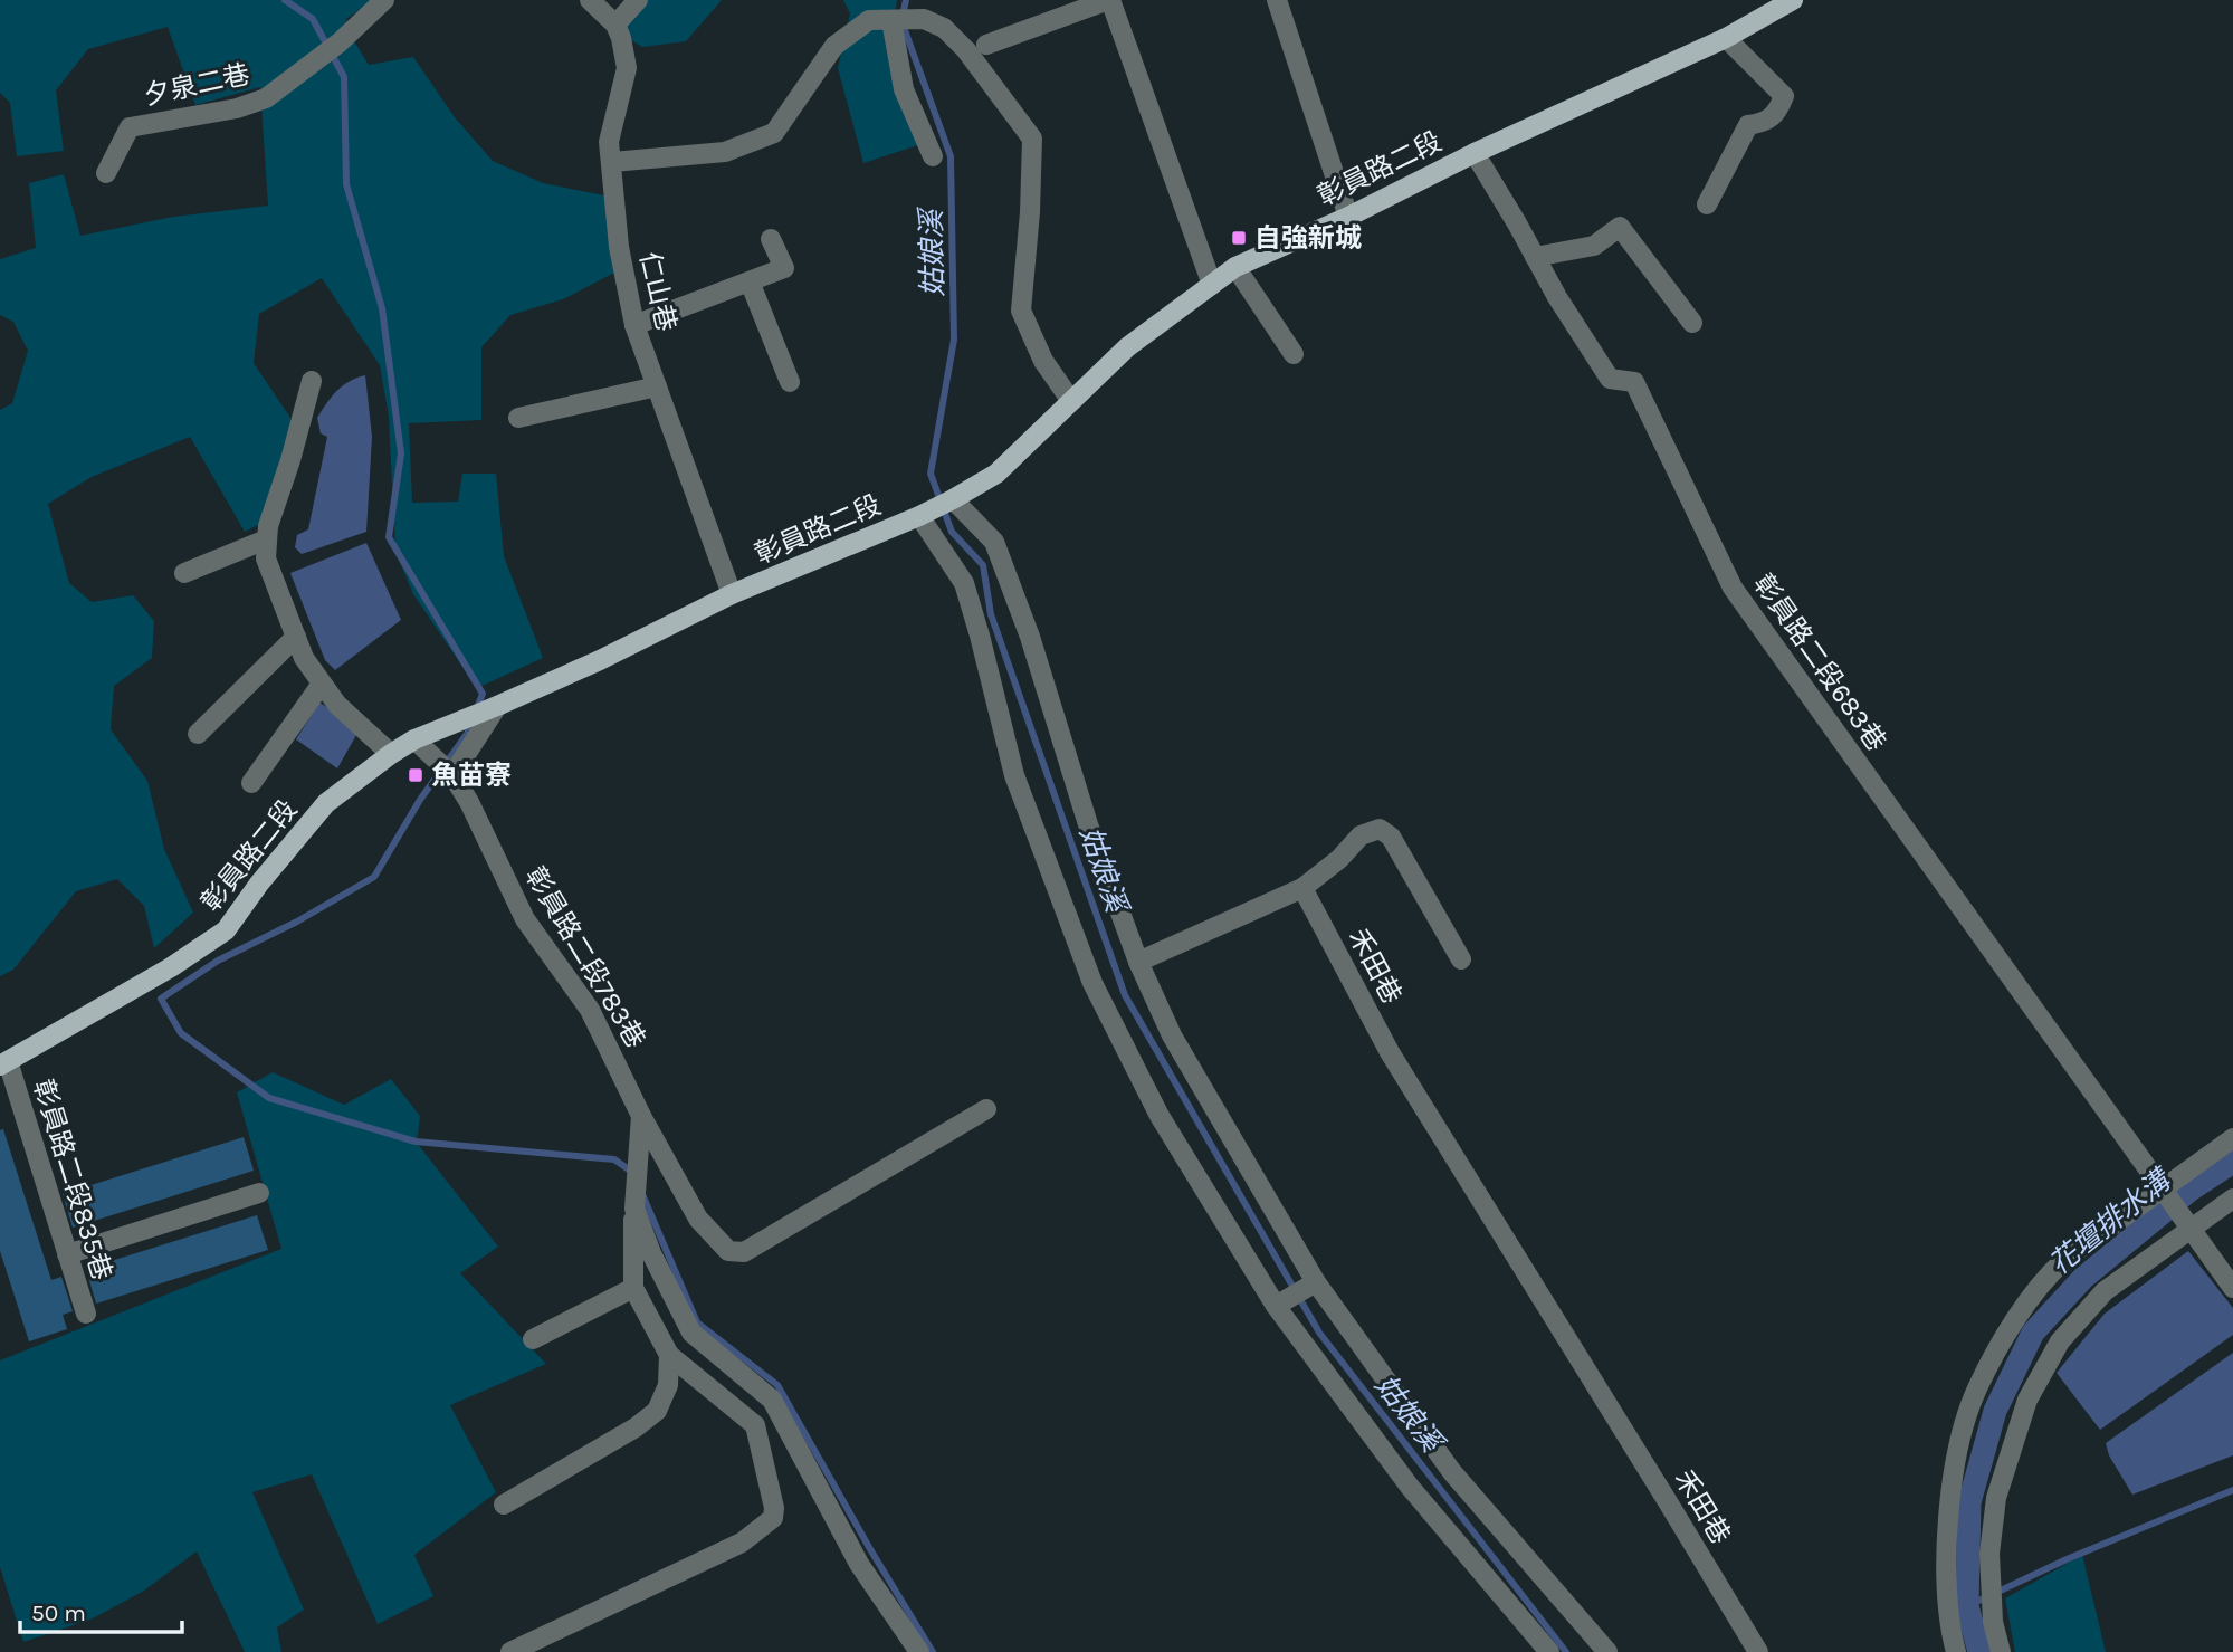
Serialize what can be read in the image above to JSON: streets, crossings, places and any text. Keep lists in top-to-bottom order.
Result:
{
  "streets": {
    "main road": ["彰員路二段"],
    "street": [
      "夕泉二巷",
      "仁山巷",
      "彰員路二段683巷",
      "彰員路二段783巷",
      "禾田巷",
      "彰員路二段835巷"
    ]
  },
  "crossings": [
    ["彰員路二段", "仁山巷"],
    ["彰員路二段", "彰員路二段683巷"],
    ["彰員路二段", "彰員路二段783巷"],
    ["彰員路二段", "彰員路二段835巷"]
  ],
  "water": ["姑娘溪", "花壇排水溝"],
  "places": {
    "transit": ["自強新城", "魚苗寮"]
  },
  "scale_bar": "50 m"
}
